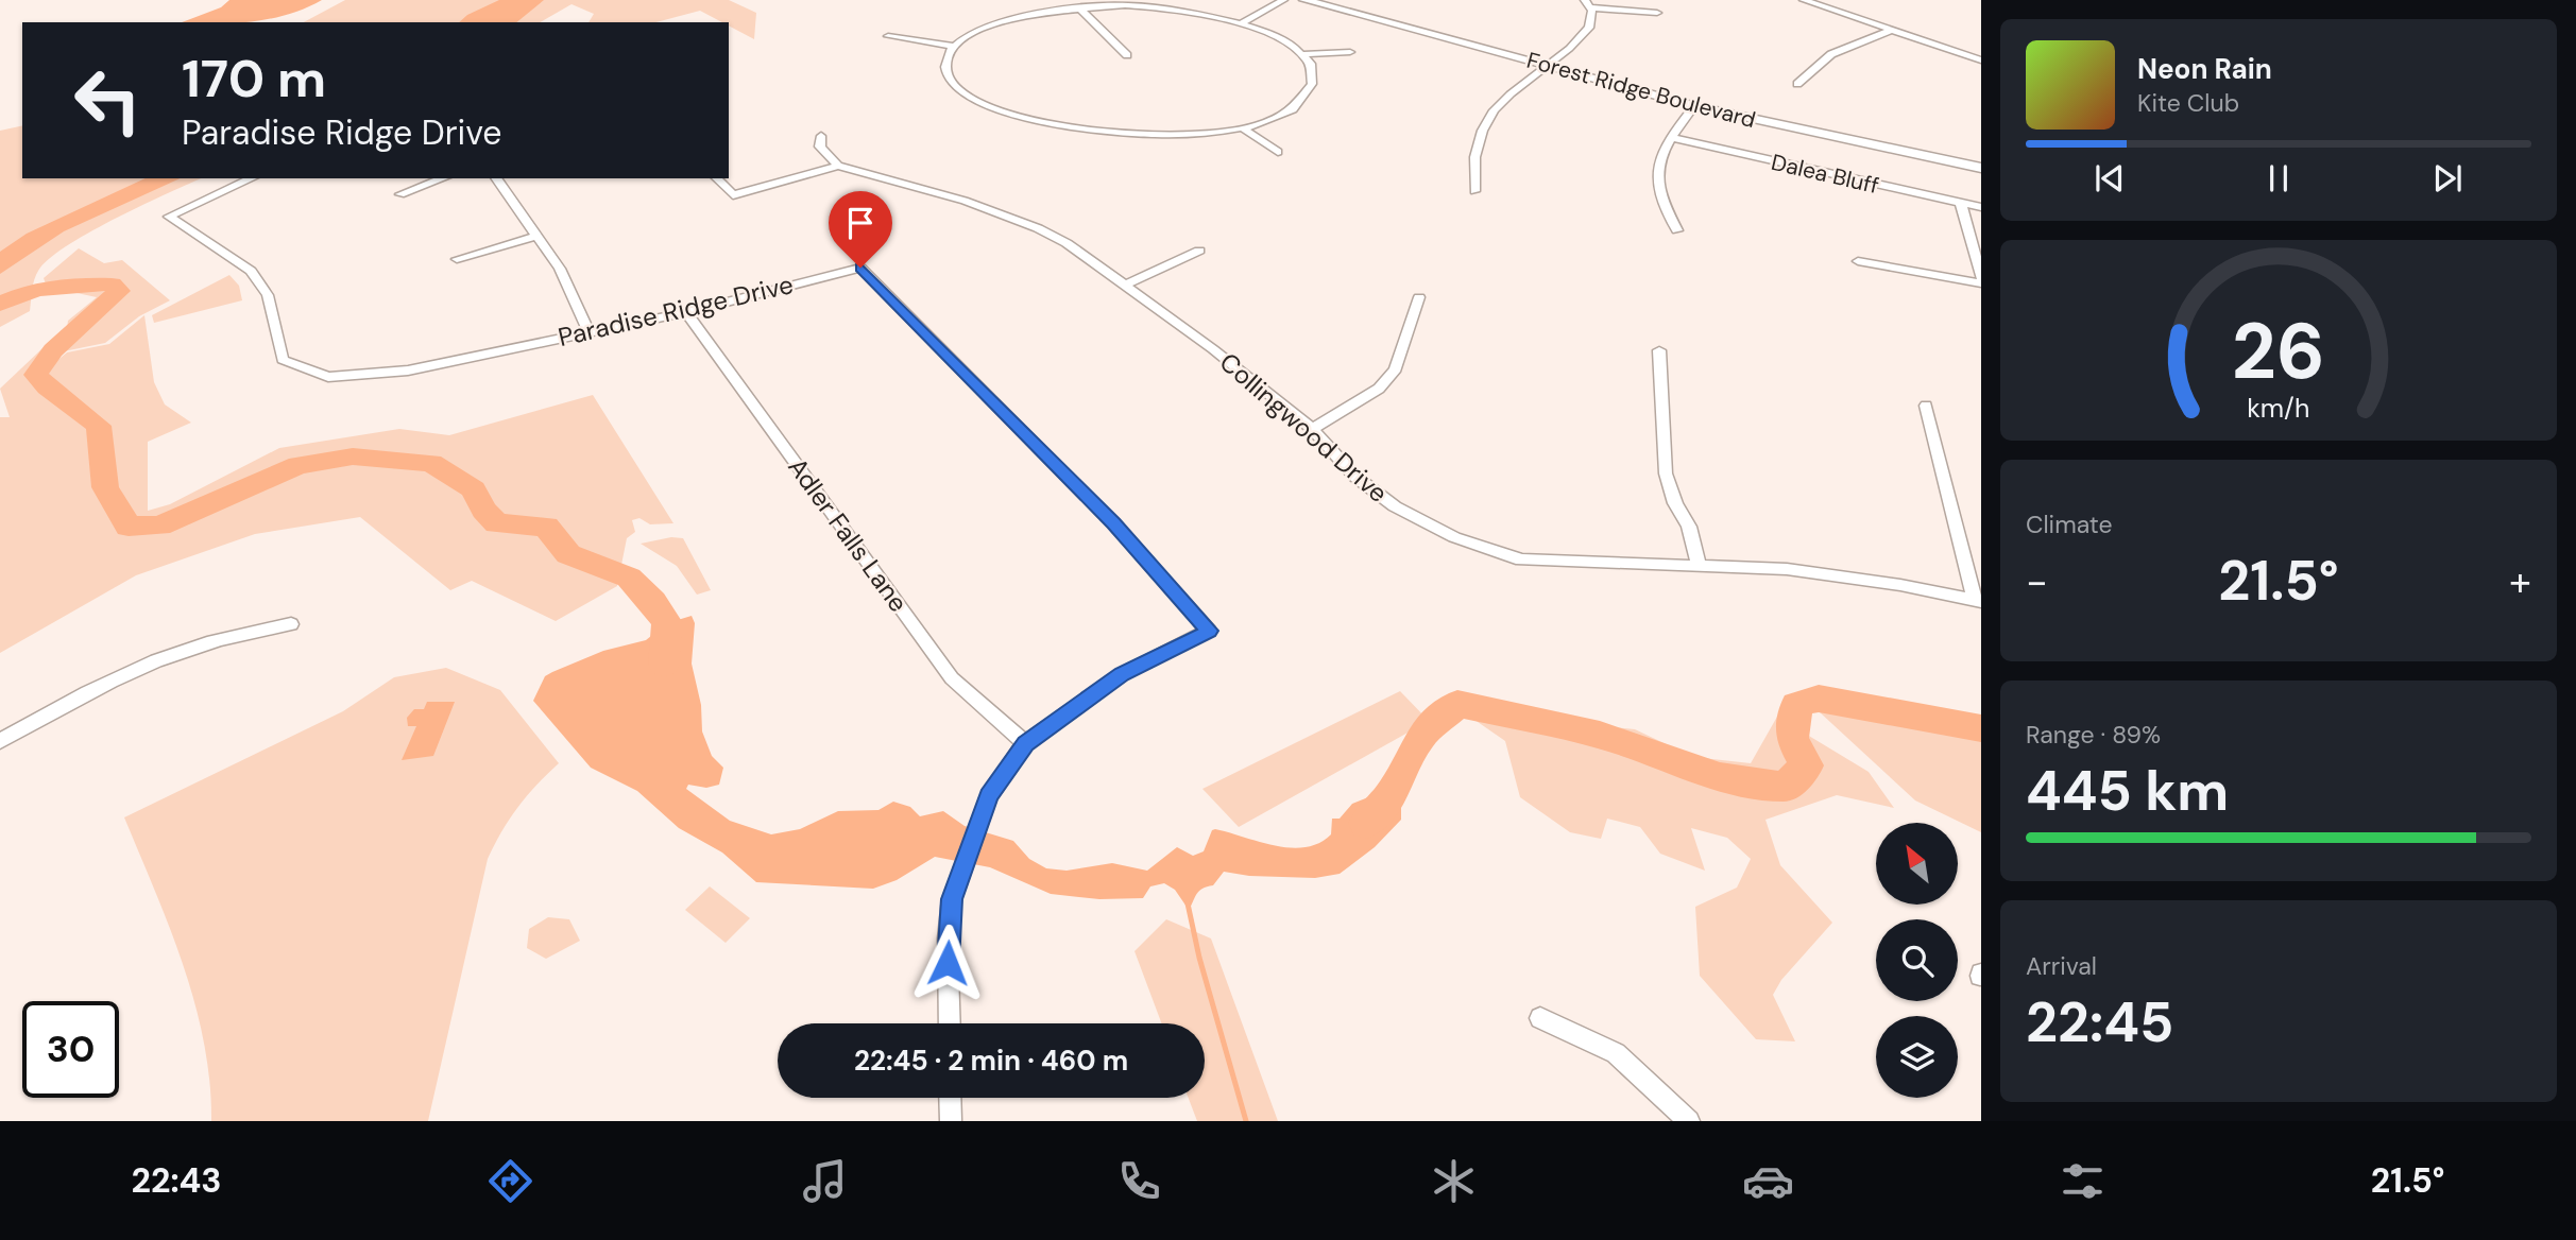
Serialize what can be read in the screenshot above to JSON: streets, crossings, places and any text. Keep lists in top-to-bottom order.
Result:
{
  "streets": {
    "street": [
      "Forest Ridge Boulevard",
      "Dalea Bluff",
      "Paradise Ridge Drive",
      "Collingwood Drive",
      "Adler Falls Lane"
    ]
  },
  "crossings": [
    ["Paradise Ridge Drive", "Adler Falls Lane"]
  ],
  "north": "top left",
  "page": {
    "turn": ["170 m", "Paradise Ridge Drive"],
    "song": ["Neon Rain", "Kite Club"],
    "tile": [
      "Climate",
      ["Range · 89%", "445 km"],
      ["Arrival", "22:45"]
    ],
    "heat": ["−", "21.5°", "+"],
    "limit": "30",
    "trip": "22:45 · 2 min · 460 m",
    "tabs": ["22:43", "21.5°"],
    "gauge": ["26", "km/h"]
  }
}
